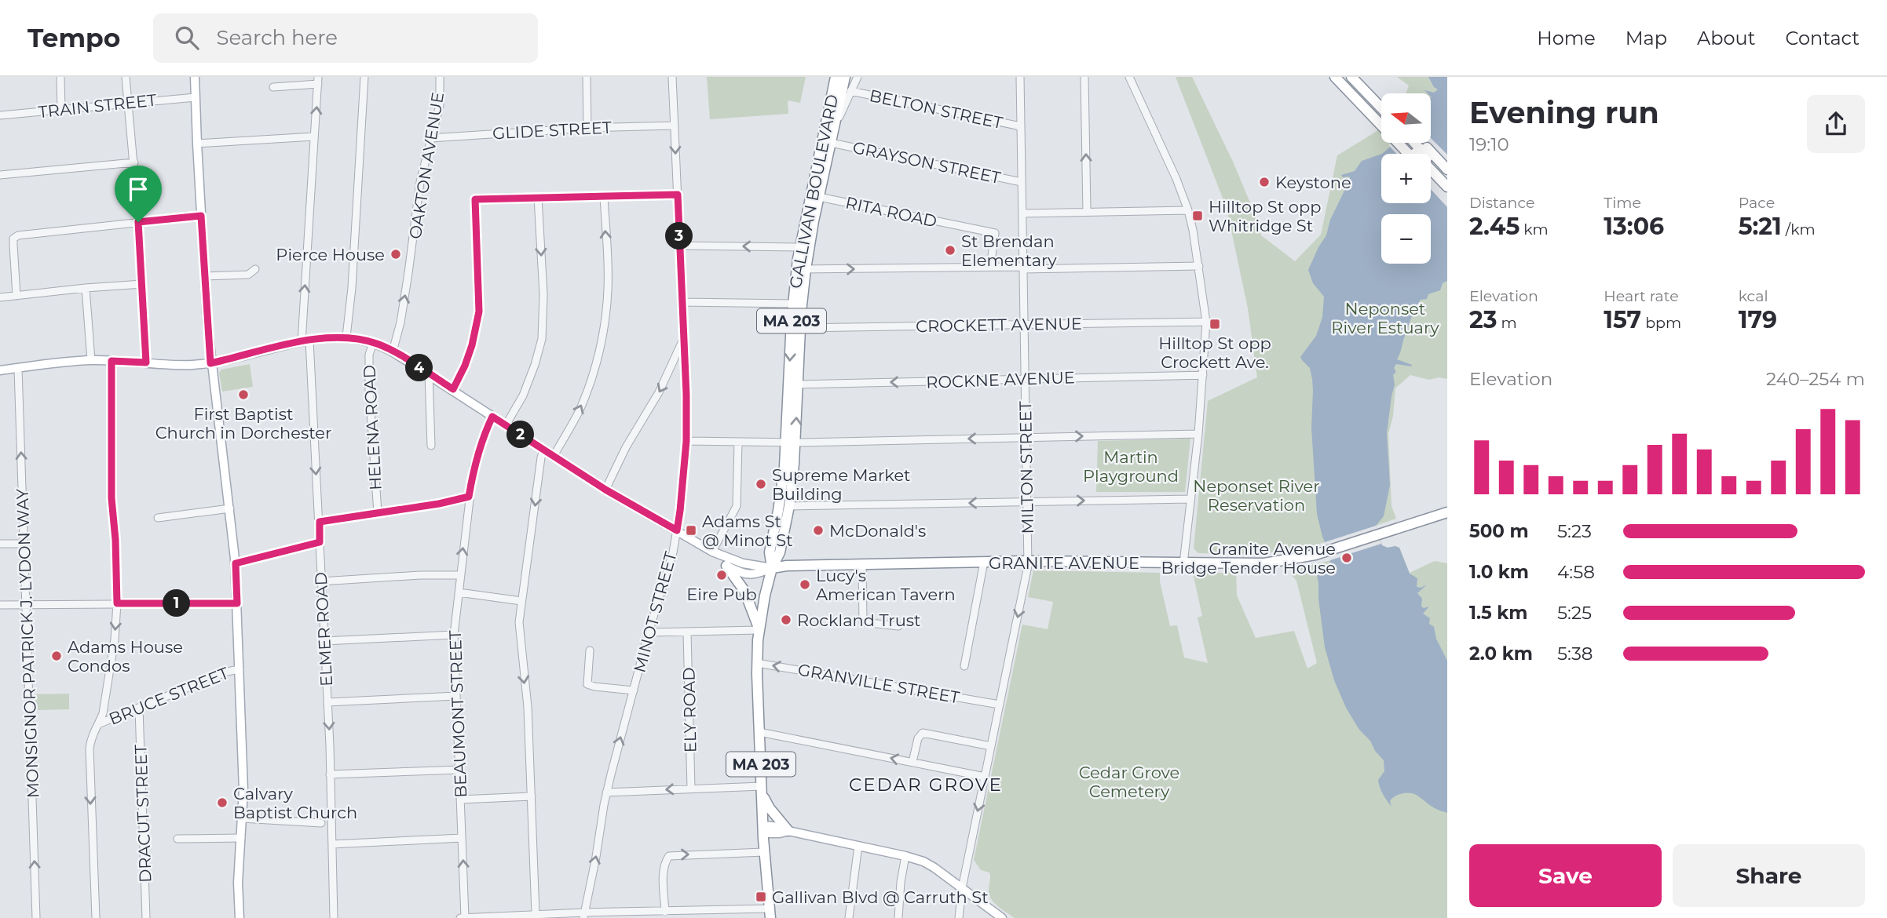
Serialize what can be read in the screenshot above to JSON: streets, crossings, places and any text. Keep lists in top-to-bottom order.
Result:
{
  "streets": {
    "highway": ["GALLIVAN BOULEVARD", "MA 203", "GRANITE AVENUE"],
    "street": [
      "TRAIN STREET",
      "BELTON STREET",
      "GLIDE STREET",
      "GRAYSON STREET",
      "OAKTON AVENUE",
      "RITA ROAD",
      "CROCKETT AVENUE",
      "ROCKNE AVENUE",
      "HELENA ROAD",
      "MILTON STREET",
      "MINOT STREET",
      "ELMER ROAD",
      "MONSIGNOR PATRICK J. LYDON WAY",
      "GRANVILLE STREET",
      "BRUCE STREET",
      "ELY ROAD",
      "BEAUMONT STREET",
      "DRACUT STREET"
    ]
  },
  "crossings": [
    ["BELTON STREET", "GALLIVAN BOULEVARD"],
    ["BELTON STREET", "MILTON STREET"],
    ["GLIDE STREET", "OAKTON AVENUE"],
    ["GLIDE STREET", "MINOT STREET"],
    ["GRAYSON STREET", "GALLIVAN BOULEVARD"],
    ["GRAYSON STREET", "MILTON STREET"],
    ["GALLIVAN BOULEVARD", "RITA ROAD"],
    ["GALLIVAN BOULEVARD", "CROCKETT AVENUE"],
    ["GALLIVAN BOULEVARD", "ROCKNE AVENUE"],
    ["GALLIVAN BOULEVARD", "GRANITE AVENUE"],
    ["GALLIVAN BOULEVARD", "GRANVILLE STREET"],
    ["CROCKETT AVENUE", "MILTON STREET"],
    ["ROCKNE AVENUE", "MILTON STREET"],
    ["MILTON STREET", "GRANITE AVENUE"],
    ["MILTON STREET", "GRANVILLE STREET"],
    ["BRUCE STREET", "DRACUT STREET"]
  ],
  "one_way": ["GRANVILLE STREET"],
  "districts": ["CEDAR GROVE"],
  "parks": [
    "Neponset River Estuary",
    "Martin Playground",
    "Neponset River Reservation",
    "Cedar Grove Cemetery"
  ],
  "places": {
    "other": [
      "Keystone",
      "St Brendan Elementary",
      "Pierce House",
      "First Baptist Church in Dorchester",
      "Supreme Market Building",
      "McDonald's",
      "Granite Avenue Bridge Tender House",
      "Eire Pub",
      "Lucy's American Tavern",
      "Rockland Trust",
      "Adams House Condos",
      "Calvary Baptist Church"
    ],
    "transit": [
      "Hilltop St opp Whitridge St",
      "Hilltop St opp Crockett Ave.",
      "Adams St @ Minot St",
      "Gallivan Blvd @ Carruth St"
    ]
  },
  "north": "left",
  "page": {
    "header": "Tempo",
    "search": "Search here",
    "nav": [
      "Home",
      "Map",
      "About",
      "Contact"
    ],
    "heading": ["Evening run", "19:10"],
    "map_buttons": ["+", "−"],
    "stats": [
      ["Distance", "2.45 km"],
      ["Time", "13:06"],
      ["Pace", "5:21 /km"],
      ["Elevation", "23 m"],
      ["Heart rate", "157 bpm"],
      ["kcal", "179"]
    ],
    "pins": [
      "3",
      "4",
      "2",
      "1"
    ],
    "chart": ["Elevation", "240–254 m"],
    "list": [
      {
        "name": "500 m",
        "note": "5:23"
      },
      {
        "name": "1.0 km",
        "note": "4:58"
      },
      {
        "name": "1.5 km",
        "note": "5:25"
      },
      {
        "name": "2.0 km",
        "note": "5:38"
      }
    ],
    "buttons": ["Save", "Share"]
  }
}
